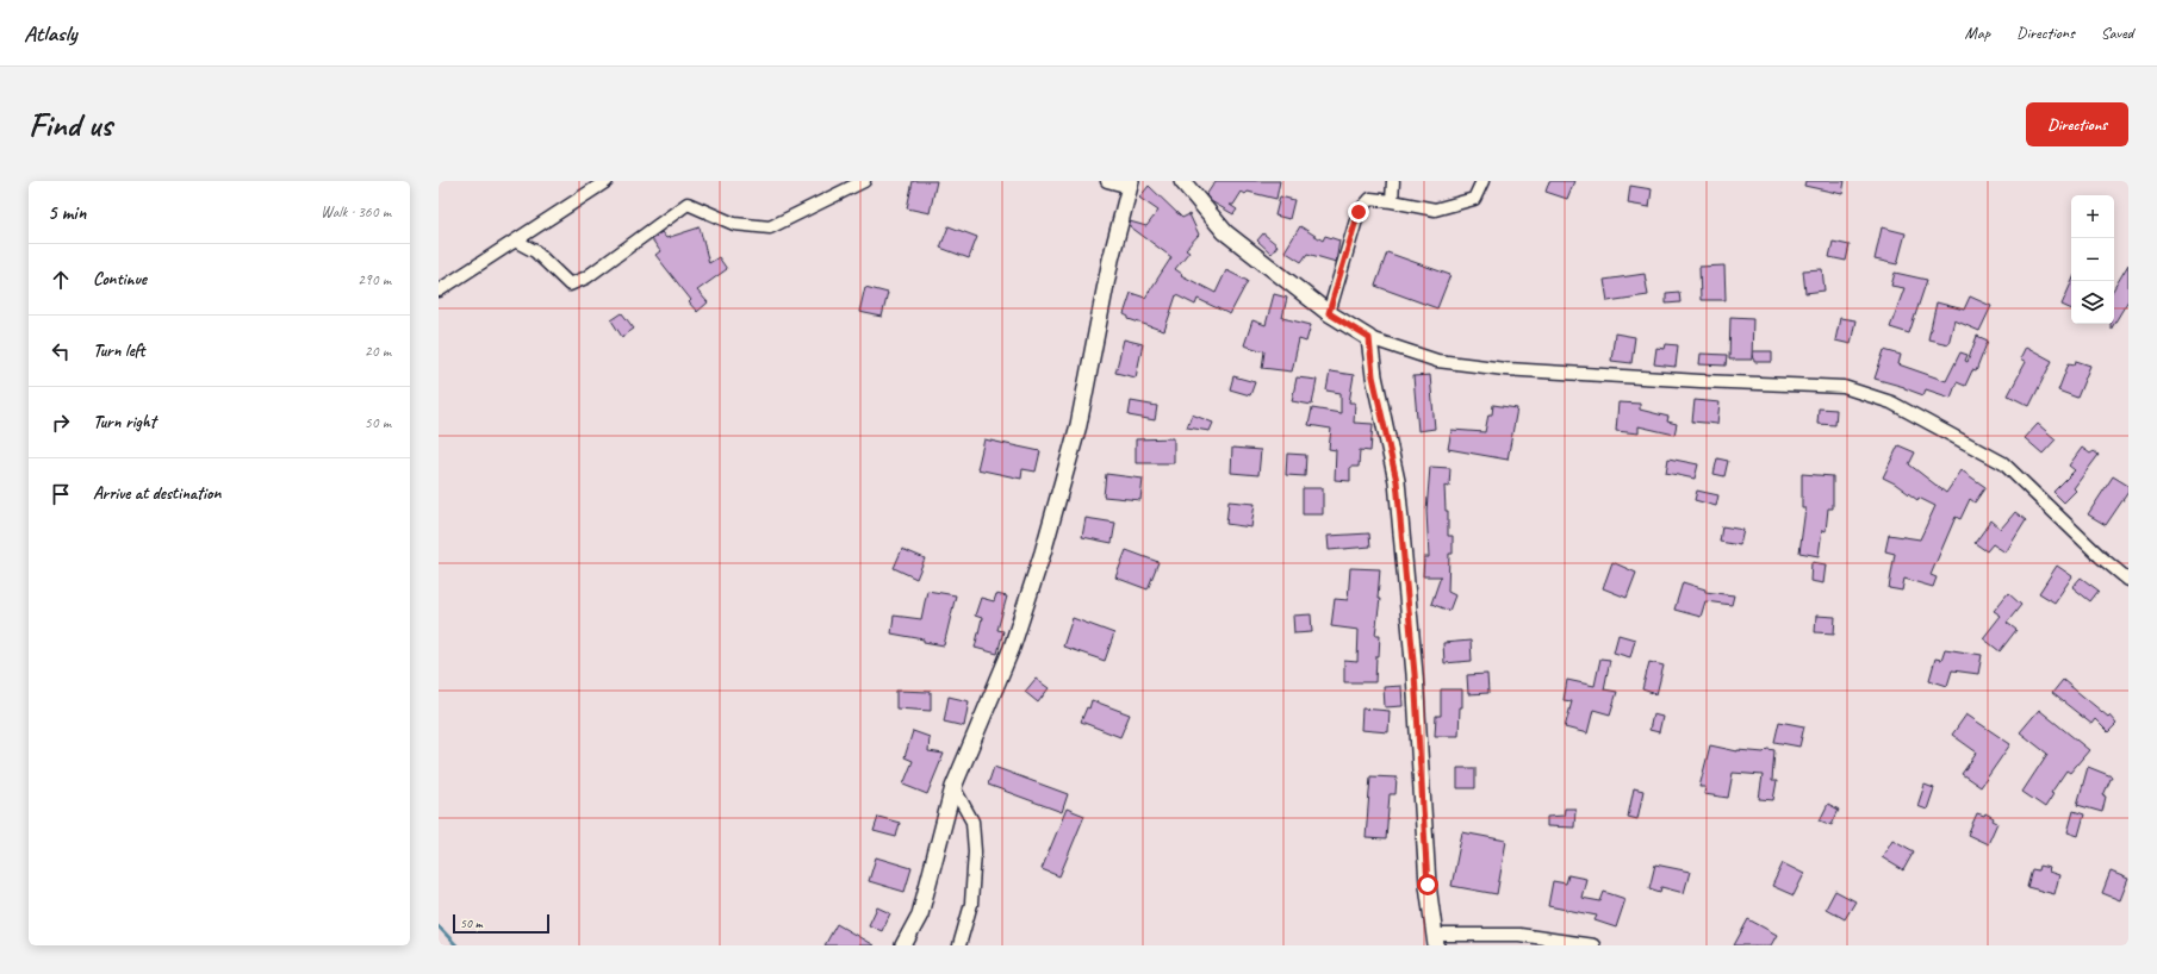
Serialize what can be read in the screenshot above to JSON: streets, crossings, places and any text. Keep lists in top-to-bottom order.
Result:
{
  "scale_bar": "50 m",
  "page": {
    "header": "Atlasly",
    "nav": ["Map", "Directions", "Saved"],
    "buttons": "Directions",
    "title": "Find us",
    "heading": ["5 min", "Walk · 360 m"],
    "map_buttons": ["+", "−"],
    "list": [
      ["Continue", "290 m"],
      ["Turn left", "20 m"],
      ["Turn right", "50 m"],
      "Arrive at destination"
    ],
    "scale": "50 m"
  }
}
